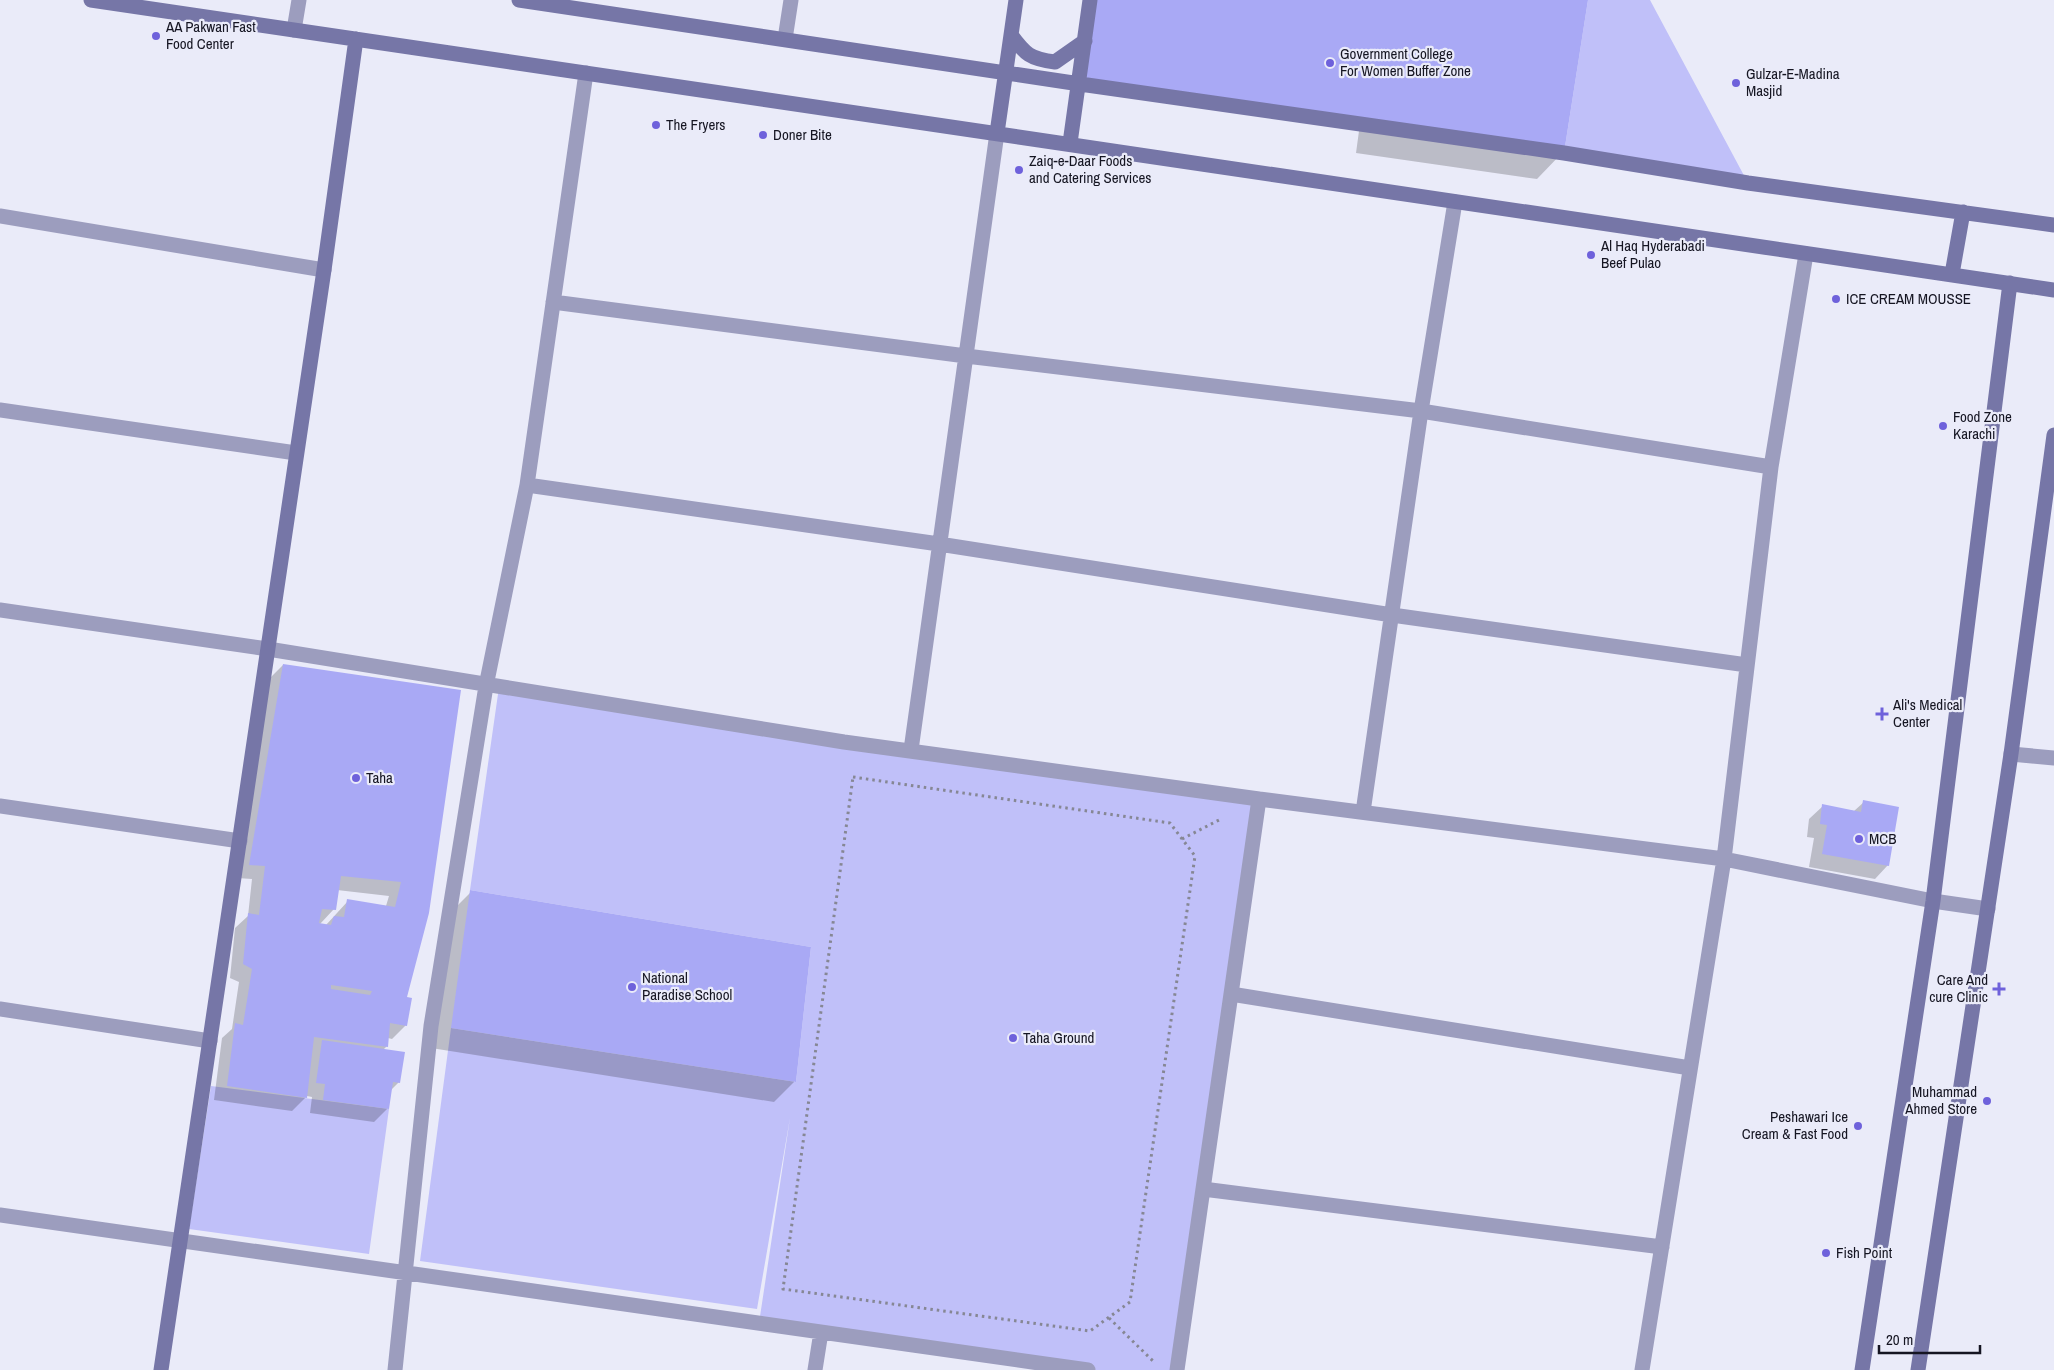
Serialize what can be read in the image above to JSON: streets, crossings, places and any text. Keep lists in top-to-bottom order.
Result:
{
  "places": {
    "other": [
      "AA Pakwan Fast Food Center",
      "Government College For Women Buffer Zone",
      "Gulzar-E-Madina Masjid",
      "The Fryers",
      "Doner Bite",
      "Zaiq-e-Daar Foods and Catering Services",
      "Al Haq Hyderabadi Beef Pulao",
      "ICE CREAM MOUSSE",
      "Food Zone Karachi",
      "Taha",
      "MCB",
      "National Paradise School",
      "Taha Ground",
      "Muhammad Ahmed Store",
      "Peshawari Ice Cream & Fast Food",
      "Fish Point"
    ],
    "health": ["Ali's Medical Center", "Care And cure Clinic"]
  },
  "scale_bar": "20 m"
}
